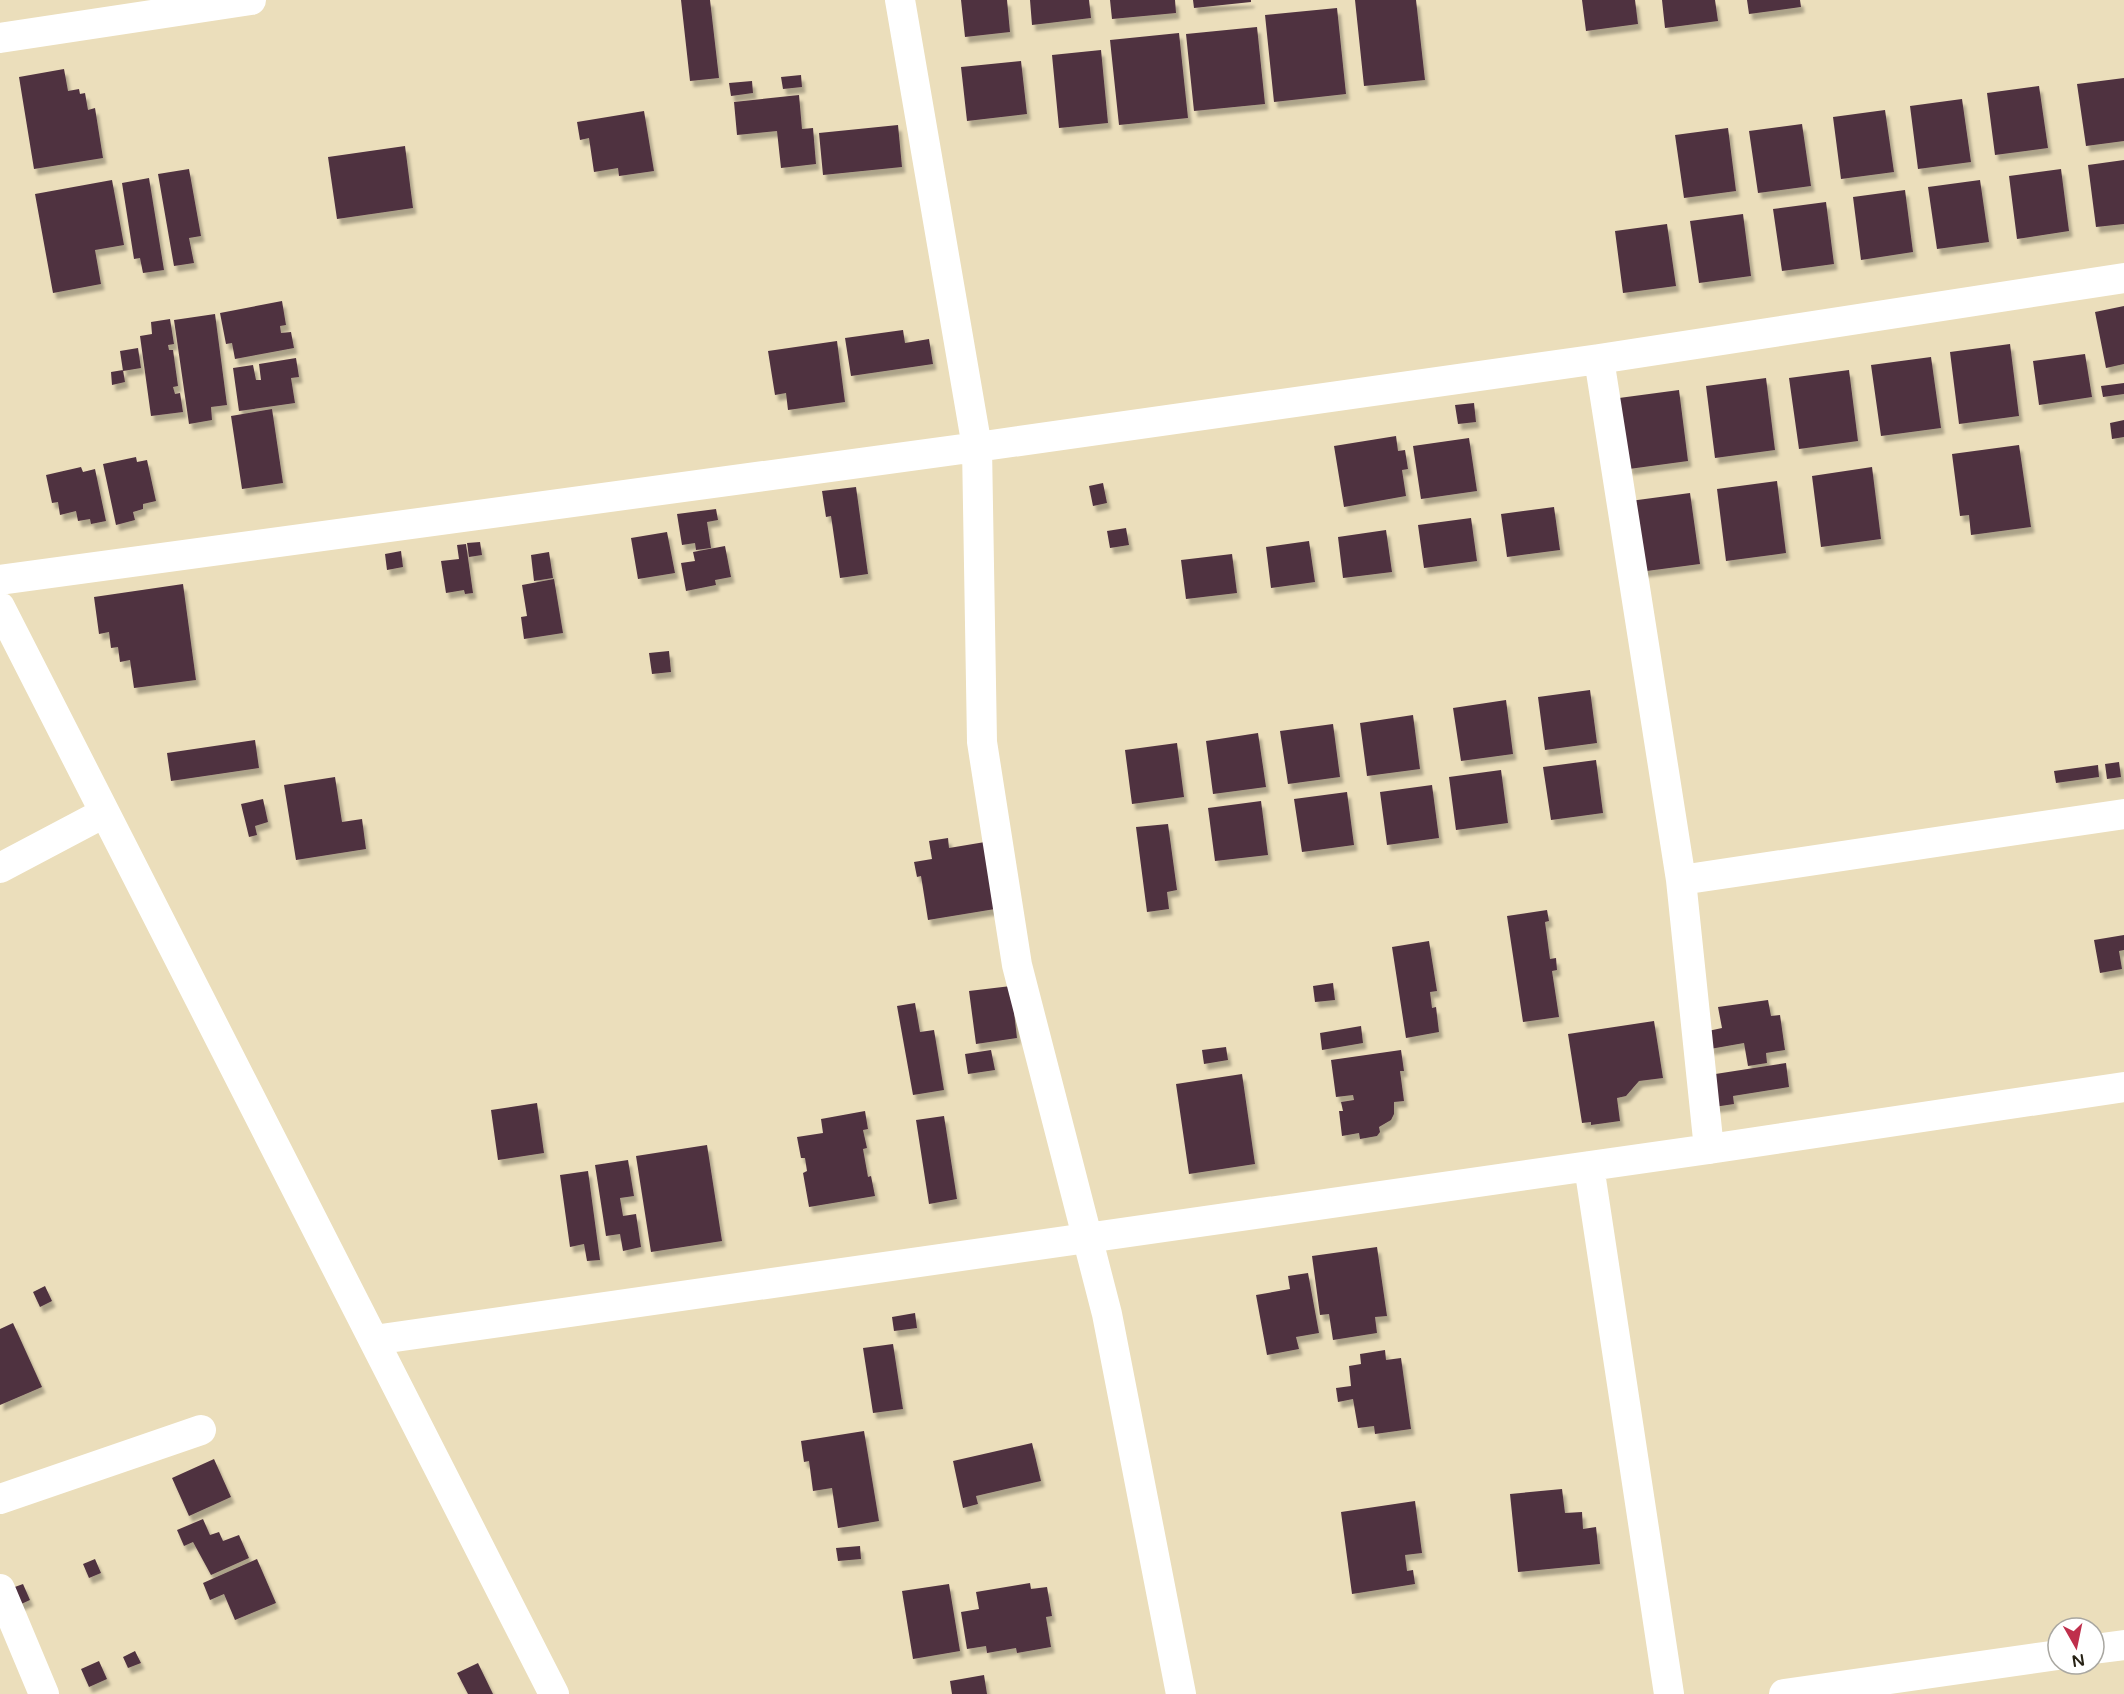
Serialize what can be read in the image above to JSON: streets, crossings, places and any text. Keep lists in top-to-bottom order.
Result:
{
  "north": "bottom"
}
